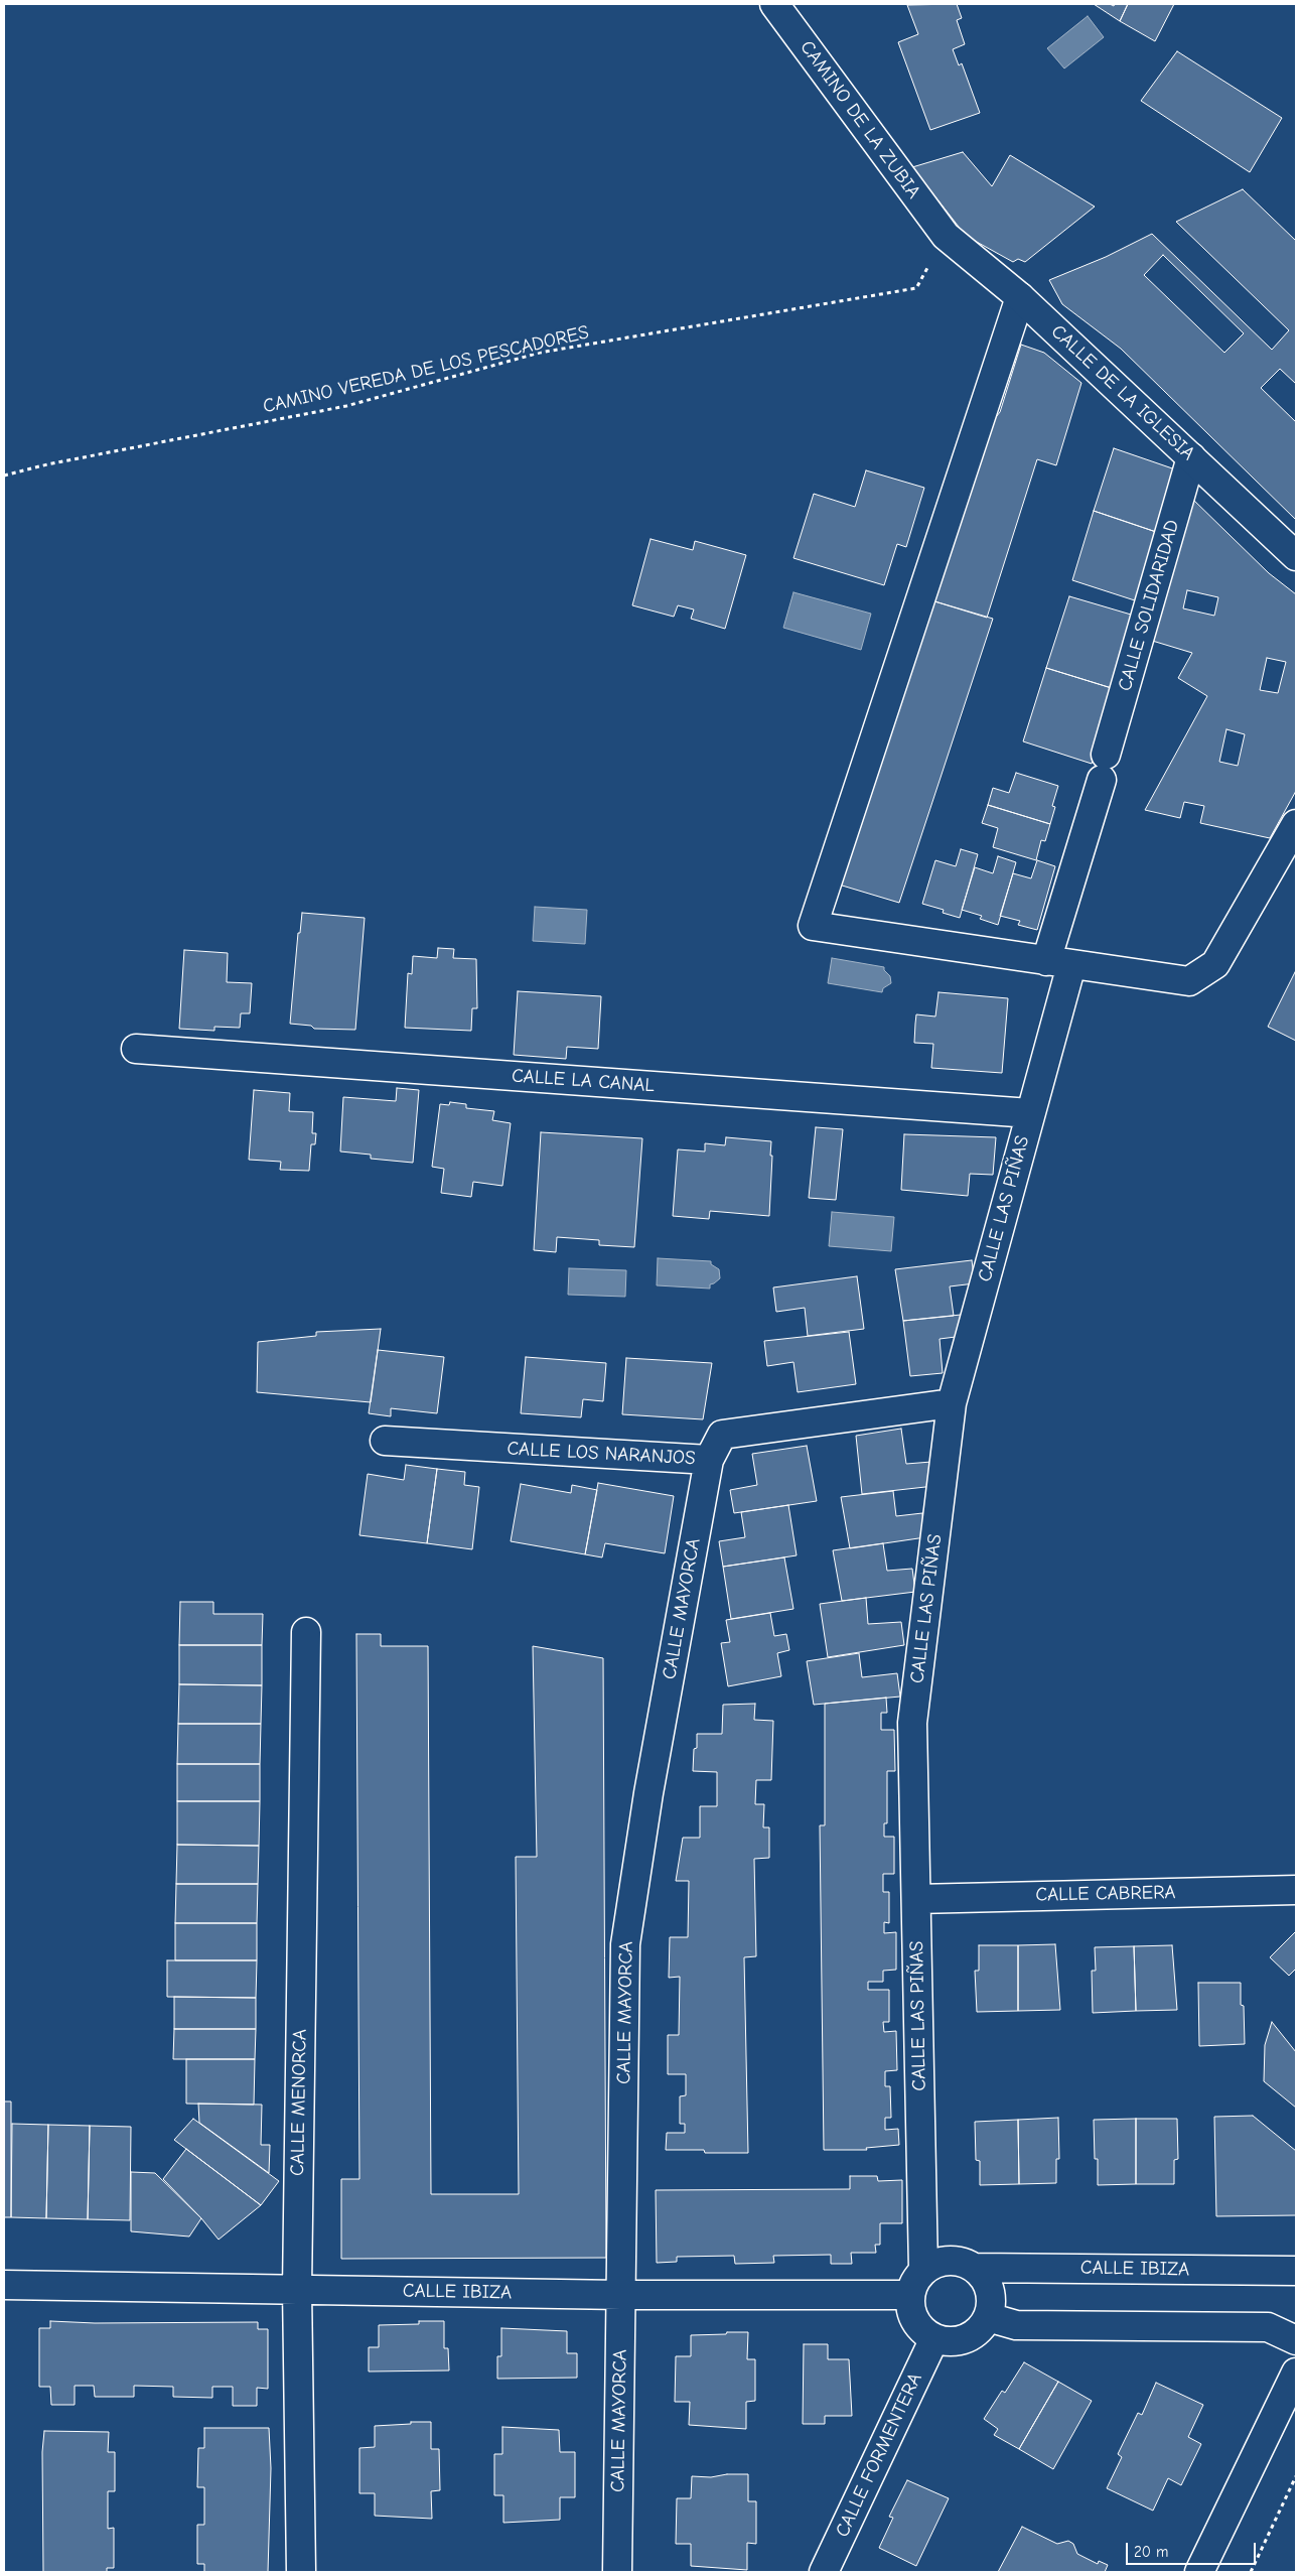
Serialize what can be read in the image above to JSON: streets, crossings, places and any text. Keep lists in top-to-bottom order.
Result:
{
  "streets": {
    "street": [
      "CAMINO DE LA ZUBIA",
      "CALLE DE LA IGLESIA",
      "CALLE SOLIDARIDAD",
      "CALLE LA CANAL",
      "CALLE LAS PIÑAS",
      "CALLE LOS NARANJOS",
      "CALLE MAYORCA",
      "CALLE CABRERA",
      "CALLE MENORCA",
      "CALLE IBIZA",
      "CALLE FORMENTERA"
    ],
    "path": ["CAMINO VEREDA DE LOS PESCADORES"]
  },
  "crossings": [
    ["CAMINO DE LA ZUBIA", "CAMINO VEREDA DE LOS PESCADORES"],
    ["CAMINO DE LA ZUBIA", "CALLE DE LA IGLESIA"],
    ["CAMINO VEREDA DE LOS PESCADORES", "CALLE DE LA IGLESIA"],
    ["CALLE DE LA IGLESIA", "CALLE SOLIDARIDAD"],
    ["CALLE SOLIDARIDAD", "CALLE LAS PIÑAS"],
    ["CALLE LA CANAL", "CALLE LAS PIÑAS"],
    ["CALLE LAS PIÑAS", "CALLE LOS NARANJOS"],
    ["CALLE LAS PIÑAS", "CALLE CABRERA"],
    ["CALLE LAS PIÑAS", "CALLE IBIZA"],
    ["CALLE LAS PIÑAS", "CALLE FORMENTERA"],
    ["CALLE LOS NARANJOS", "CALLE MAYORCA"],
    ["CALLE MAYORCA", "CALLE IBIZA"],
    ["CALLE MENORCA", "CALLE IBIZA"],
    ["CALLE IBIZA", "CALLE FORMENTERA"]
  ],
  "scale_bar": "20 m"
}
